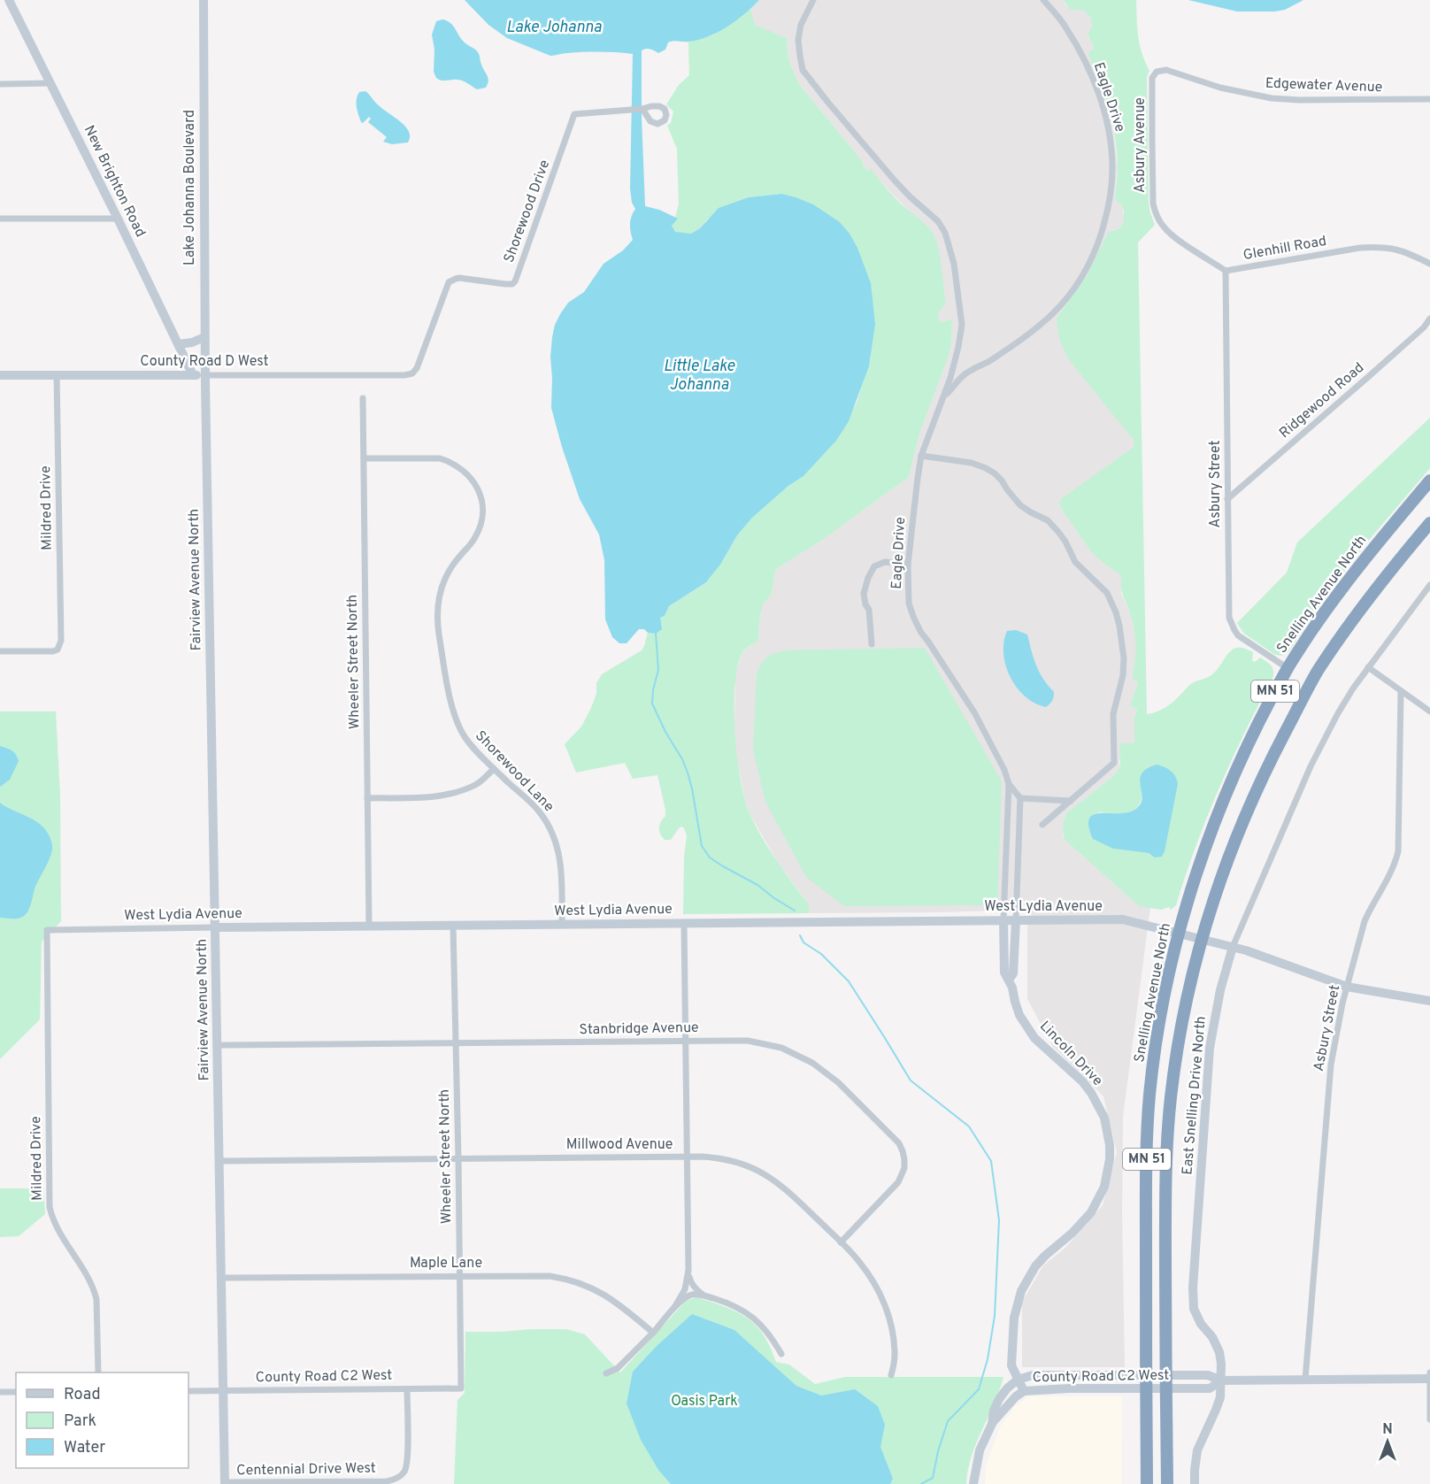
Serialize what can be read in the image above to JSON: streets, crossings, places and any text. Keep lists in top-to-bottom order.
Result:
{
  "streets": {
    "highway": ["Snelling Avenue North", "MN 51"],
    "street": [
      "Edgewater Avenue",
      "Eagle Drive",
      "Asbury Avenue",
      "New Brighton Road",
      "Lake Johanna Boulevard",
      "Shorewood Drive",
      "Glenhill Road",
      "County Road D West",
      "Ridgewood Road",
      "Asbury Street",
      "Mildred Drive",
      "Fairview Avenue North",
      "Wheeler Street North",
      "Shorewood Lane",
      "West Lydia Avenue",
      "Stanbridge Avenue",
      "Lincoln Drive",
      "East Snelling Drive North",
      "Millwood Avenue",
      "Maple Lane",
      "County Road C2 West",
      "Centennial Drive West"
    ]
  },
  "crossings": [
    ["Edgewater Avenue", "Asbury Avenue"],
    ["Eagle Drive", "West Lydia Avenue"],
    ["Eagle Drive", "Lincoln Drive"],
    ["Asbury Avenue", "Glenhill Road"],
    ["New Brighton Road", "County Road D West"],
    ["Lake Johanna Boulevard", "County Road D West"],
    ["Lake Johanna Boulevard", "Fairview Avenue North"],
    ["Shorewood Drive", "County Road D West"],
    ["Glenhill Road", "Asbury Street"],
    ["County Road D West", "Mildred Drive"],
    ["County Road D West", "Fairview Avenue North"],
    ["Ridgewood Road", "Asbury Street"],
    ["Asbury Street", "Snelling Avenue North"],
    ["Asbury Street", "County Road C2 West"],
    ["Mildred Drive", "West Lydia Avenue"],
    ["Fairview Avenue North", "West Lydia Avenue"],
    ["Fairview Avenue North", "Stanbridge Avenue"],
    ["Fairview Avenue North", "Millwood Avenue"],
    ["Fairview Avenue North", "Maple Lane"],
    ["Fairview Avenue North", "County Road C2 West"],
    ["Fairview Avenue North", "Centennial Drive West"],
    ["Snelling Avenue North", "West Lydia Avenue"],
    ["Snelling Avenue North", "County Road C2 West"],
    ["Wheeler Street North", "Shorewood Lane"],
    ["Wheeler Street North", "West Lydia Avenue"],
    ["Wheeler Street North", "Stanbridge Avenue"],
    ["Wheeler Street North", "Millwood Avenue"],
    ["Wheeler Street North", "Maple Lane"],
    ["Wheeler Street North", "County Road C2 West"],
    ["MN 51", "West Lydia Avenue"],
    ["MN 51", "County Road C2 West"],
    ["Shorewood Lane", "West Lydia Avenue"],
    ["West Lydia Avenue", "Lincoln Drive"],
    ["West Lydia Avenue", "East Snelling Drive North"],
    ["Stanbridge Avenue", "Millwood Avenue"],
    ["Lincoln Drive", "County Road C2 West"],
    ["East Snelling Drive North", "County Road C2 West"],
    ["County Road C2 West", "Centennial Drive West"]
  ],
  "water": ["Lake Johanna", "Little Lake Johanna"],
  "parks": ["Oasis Park"],
  "legend": ["Road", "Park", "Water"],
  "north": "top"
}
